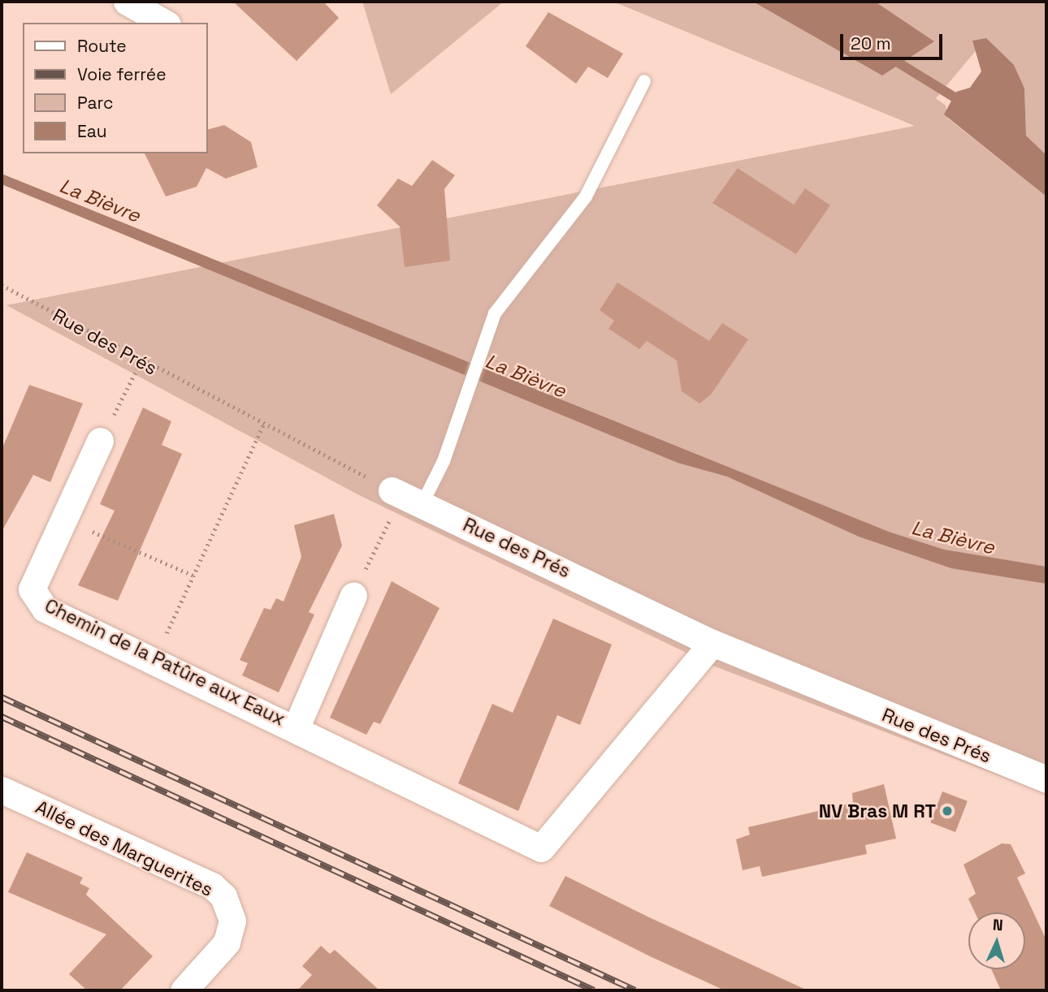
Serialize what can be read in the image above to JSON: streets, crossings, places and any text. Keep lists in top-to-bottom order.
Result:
{
  "streets": {
    "street": ["Rue des Prés", "Chemin de la Patûre aux Eaux", "Allée des Marguerites"]
  },
  "crossings": [
    ["Rue des Prés", "Chemin de la Patûre aux Eaux"]
  ],
  "water": ["La Bièvre"],
  "places": ["NV Bras M RT"],
  "legend": [
    "Route",
    "Voie ferrée",
    "Parc",
    "Eau"
  ],
  "scale_bar": "20 m",
  "north": "top"
}
